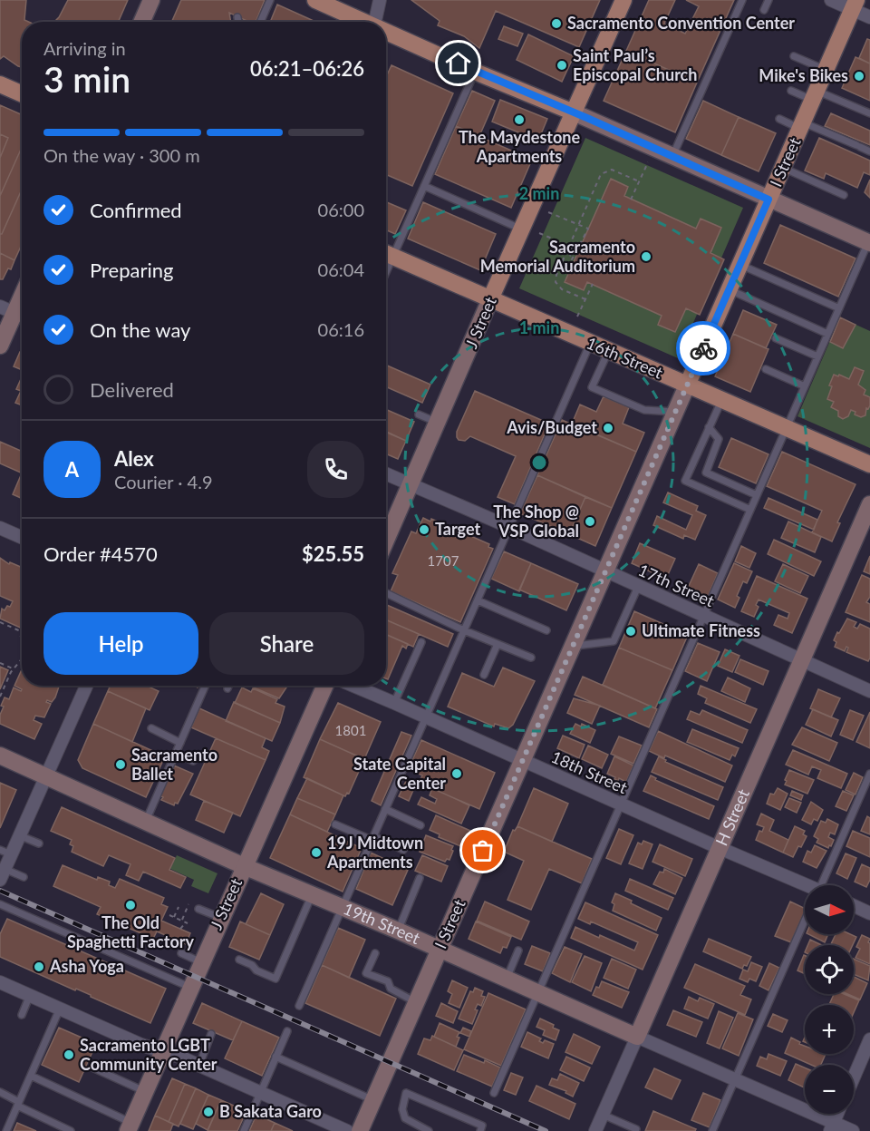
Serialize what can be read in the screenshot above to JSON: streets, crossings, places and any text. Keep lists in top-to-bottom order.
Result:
{
  "streets": {
    "main road": [
      "I Street",
      "J Street",
      "16th Street",
      "H Street",
      "19th Street"
    ],
    "street": ["17th Street", "18th Street"]
  },
  "crossings": [
    ["I Street", "16th Street"],
    ["I Street", "17th Street"],
    ["I Street", "18th Street"],
    ["I Street", "19th Street"],
    ["J Street", "16th Street"],
    ["J Street", "17th Street"],
    ["J Street", "19th Street"],
    ["17th Street", "H Street"],
    ["18th Street", "H Street"],
    ["H Street", "19th Street"]
  ],
  "places": [
    "Sacramento Convention Center",
    "Saint Paul’s Episcopal Church",
    "Mike's Bikes",
    "The Maydestone Apartments",
    "Sacramento Memorial Auditorium",
    "Avis/Budget",
    "The Shop @ VSP Global",
    "Target",
    "Ultimate Fitness",
    "Sacramento Ballet",
    "State Capital Center",
    "19J Midtown Apartments",
    "The Old Spaghetti Factory",
    "Asha Yoga",
    "Sacramento LGBT Community Center",
    "B Sakata Garo"
  ],
  "house_numbers": ["1707", "1801"],
  "north": "right",
  "page": {
    "heading": ["3 min", "Arriving in", "06:21–06:26"],
    "panel": [
      "Alex",
      "Courier · 4.9",
      "Order #4570",
      "$25.55"
    ],
    "bar": "On the way · 300 m",
    "list": [
      ["Confirmed", "06:00"],
      ["Preparing", "06:04"],
      ["On the way", "06:16"],
      "Delivered"
    ],
    "round": "A",
    "buttons": ["Help", "Share"],
    "map_buttons": ["+", "−"]
  },
  "rings": ["2 min", "1 min"]
}
